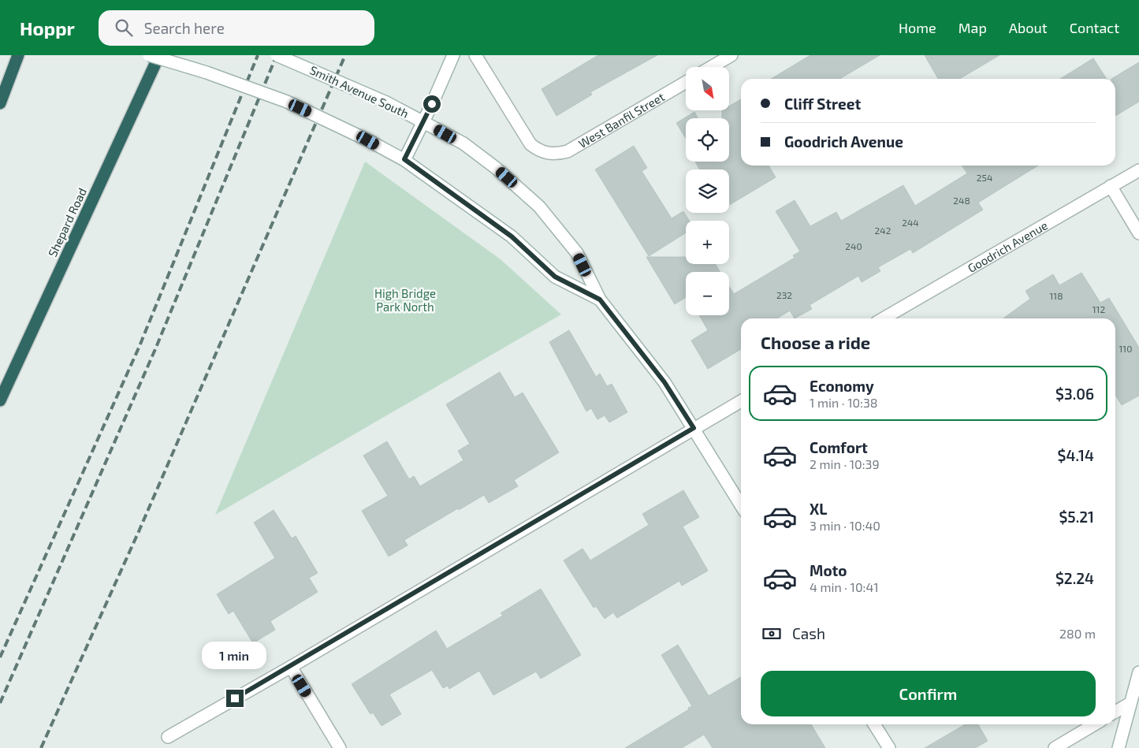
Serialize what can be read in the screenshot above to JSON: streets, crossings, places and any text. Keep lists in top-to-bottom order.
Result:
{
  "streets": {
    "highway": ["Shepard Road"],
    "street": ["Smith Avenue South", "West Banfil Street", "Goodrich Avenue"]
  },
  "parks": ["High Bridge Park North"],
  "house_numbers": [
    "254",
    "248",
    "244",
    "242",
    "240",
    "232",
    "118",
    "112",
    "110"
  ],
  "north": "bottom right",
  "page": {
    "header": "Hoppr",
    "search": "Search here",
    "nav": [
      "Home",
      "Map",
      "About",
      "Contact"
    ],
    "map_buttons": ["+", "−"],
    "banner": ["Cliff Street", "Goodrich Avenue"],
    "heading": "Choose a ride",
    "list": [
      {
        "name": "Economy",
        "note": "1 min · 10:38",
        "value": "$3.06"
      },
      {
        "name": "Comfort",
        "note": "2 min · 10:39",
        "value": "$4.14"
      },
      {
        "name": "XL",
        "note": "3 min · 10:40",
        "value": "$5.21"
      },
      {
        "name": "Moto",
        "note": "4 min · 10:41",
        "value": "$2.24"
      }
    ],
    "pay": ["Cash", "280 m"],
    "bubble": "1 min",
    "buttons": "Confirm"
  }
}
